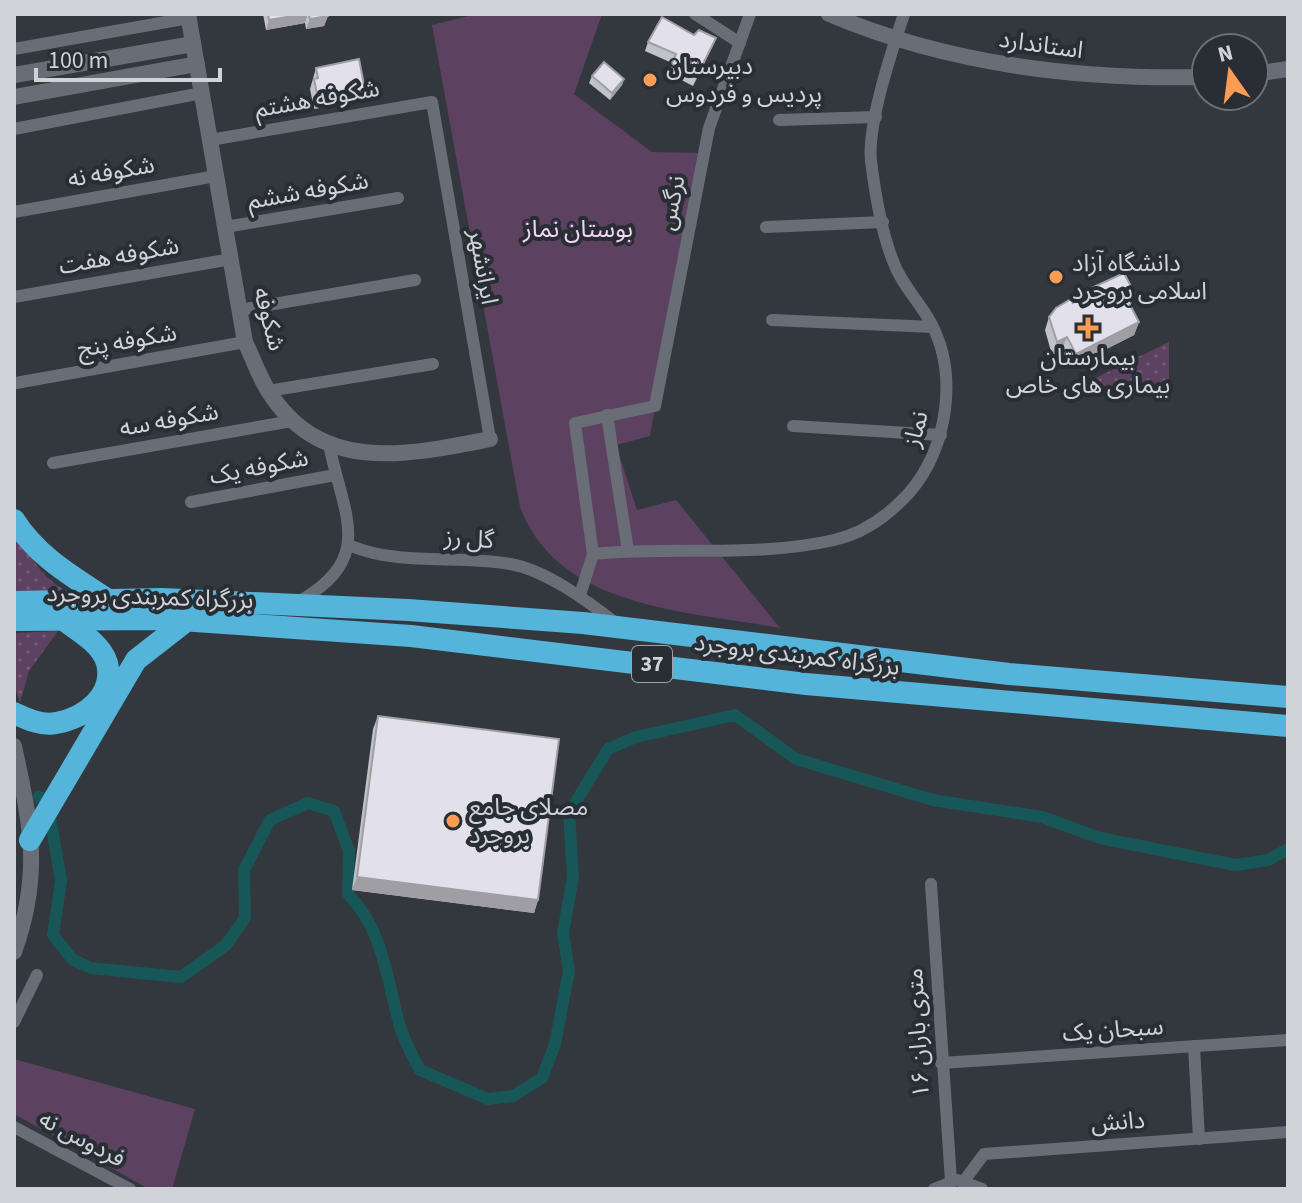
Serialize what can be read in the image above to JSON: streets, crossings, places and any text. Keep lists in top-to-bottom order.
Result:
{
  "streets": {
    "highway": ["بزرگراه کمربندی بروجرد", "37"],
    "street": [
      "استاندارد",
      "شکوفه هشتم",
      "شکوفه نه",
      "شکوفه ششم",
      "نرگس",
      "شکوفه هفت",
      "ایرانشهر",
      "شکوفه",
      "شکوفه پنج",
      "شکوفه سه",
      "نماز",
      "شکوفه یک",
      "گل رز",
      "سبحان یک",
      "۱۶ متری باران",
      "دانش",
      "فردوس نه"
    ]
  },
  "crossings": [
    ["استاندارد", "نماز"],
    ["شکوفه هشتم", "ایرانشهر"],
    ["شکوفه هشتم", "شکوفه"],
    ["شکوفه نه", "شکوفه"],
    ["شکوفه ششم", "شکوفه"],
    ["شکوفه هفت", "شکوفه"],
    ["ایرانشهر", "شکوفه"],
    ["شکوفه", "شکوفه پنج"],
    ["شکوفه", "شکوفه سه"],
    ["گل رز", "بزرگراه کمربندی بروجرد"],
    ["سبحان یک", "۱۶ متری باران"],
    ["۱۶ متری باران", "دانش"]
  ],
  "parks": ["بوستان نماز"],
  "places": {
    "other": ["دبیرستان پردیس و فردوس", "دانشگاه آزاد اسلامی بروجرد", "مصلای جامع بروجرد"],
    "health": ["بیمارستان بیماری های خاص"]
  },
  "scale_bar": "100 m",
  "north": "top"
}
